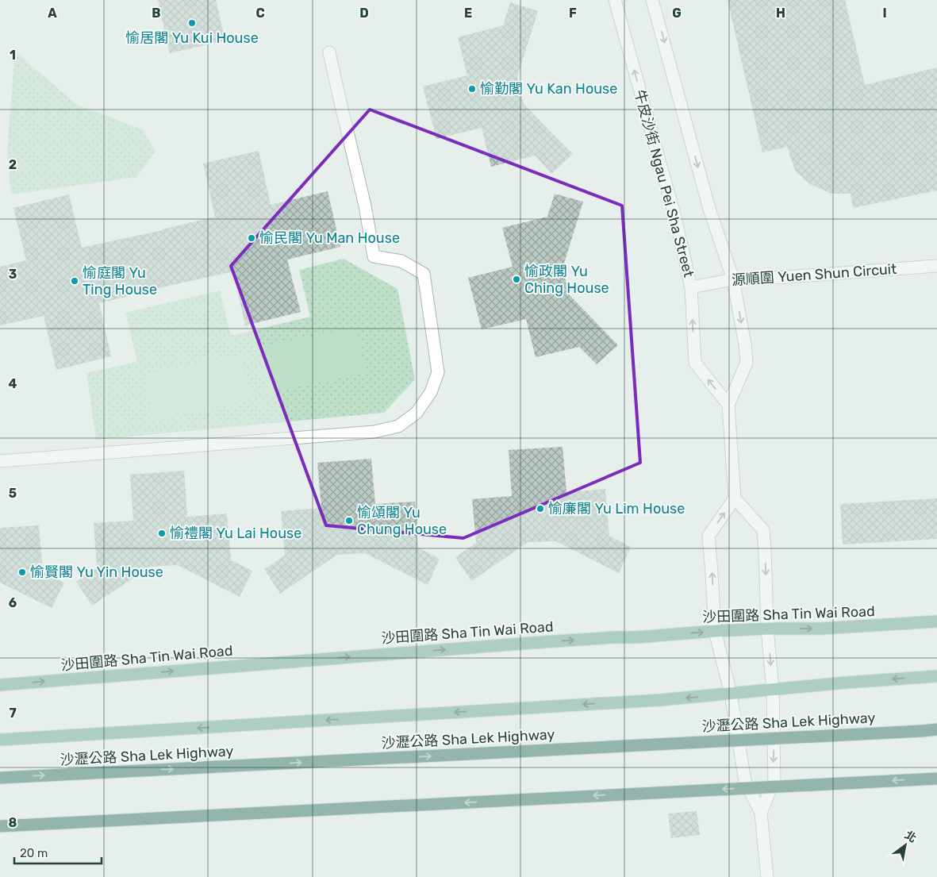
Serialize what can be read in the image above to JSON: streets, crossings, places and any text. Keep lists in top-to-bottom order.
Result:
{
  "streets": {
    "highway": ["沙瀝公路 Sha Lek Highway"],
    "main road": ["沙田圍路 Sha Tin Wai Road"],
    "street": ["牛皮沙街 Ngau Pei Sha Street", "源順圍 Yuen Shun Circuit"]
  },
  "crossings": [
    ["牛皮沙街 Ngau Pei Sha Street", "源順圍 Yuen Shun Circuit"]
  ],
  "places": [
    "愉居閣 Yu Kui House",
    "愉勤閣 Yu Kan House",
    "愉民閣 Yu Man House",
    "愉政閣 Yu Ching House",
    "愉庭閣 Yu Ting House",
    "愉廉閣 Yu Lim House",
    "愉頌閣 Yu Chung House",
    "愉禮閣 Yu Lai House",
    "愉賢閣 Yu Yin House"
  ],
  "scale_bar": "20 m",
  "north": "top right",
  "grid": {
    "columns": [
      "A",
      "B",
      "C",
      "D",
      "E",
      "F",
      "G",
      "H",
      "I"
    ],
    "rows": [
      "1",
      "2",
      "3",
      "4",
      "5",
      "6",
      "7",
      "8"
    ]
  }
}
